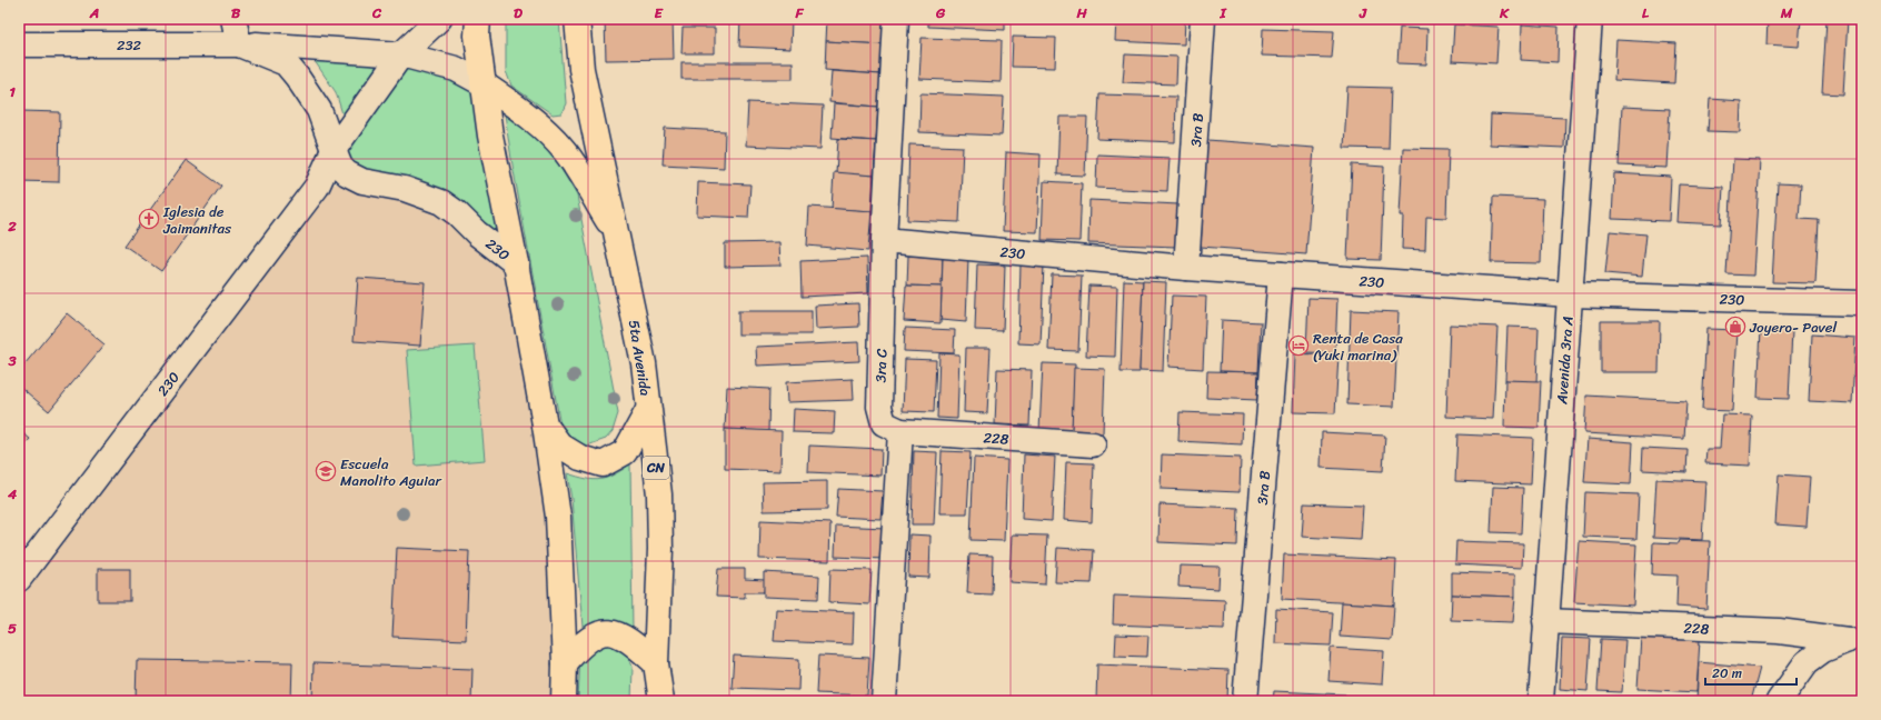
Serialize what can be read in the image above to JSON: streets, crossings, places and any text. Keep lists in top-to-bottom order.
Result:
{
  "streets": {
    "highway": ["5ta Avenida", "CN"],
    "street": [
      "232",
      "3ra B",
      "230",
      "Avenida 3ra A",
      "3ra C",
      "228"
    ]
  },
  "crossings": [
    ["232", "230"],
    ["3ra B", "230"],
    ["230", "Avenida 3ra A"],
    ["230", "3ra C"],
    ["Avenida 3ra A", "228"],
    ["3ra C", "228"]
  ],
  "places": {
    "church": ["Iglesia de Jaimanitas"],
    "shop": ["Joyero- Pavel"],
    "hotel": ["Renta de Casa (Yuki marina)"],
    "school or university": ["Escuela Manolito Aguiar"]
  },
  "scale_bar": "20 m",
  "grid": {
    "columns": [
      "A",
      "B",
      "C",
      "D",
      "E",
      "F",
      "G",
      "H",
      "I",
      "J",
      "K",
      "L",
      "M"
    ],
    "rows": [
      "1",
      "2",
      "3",
      "4",
      "5"
    ]
  }
}
